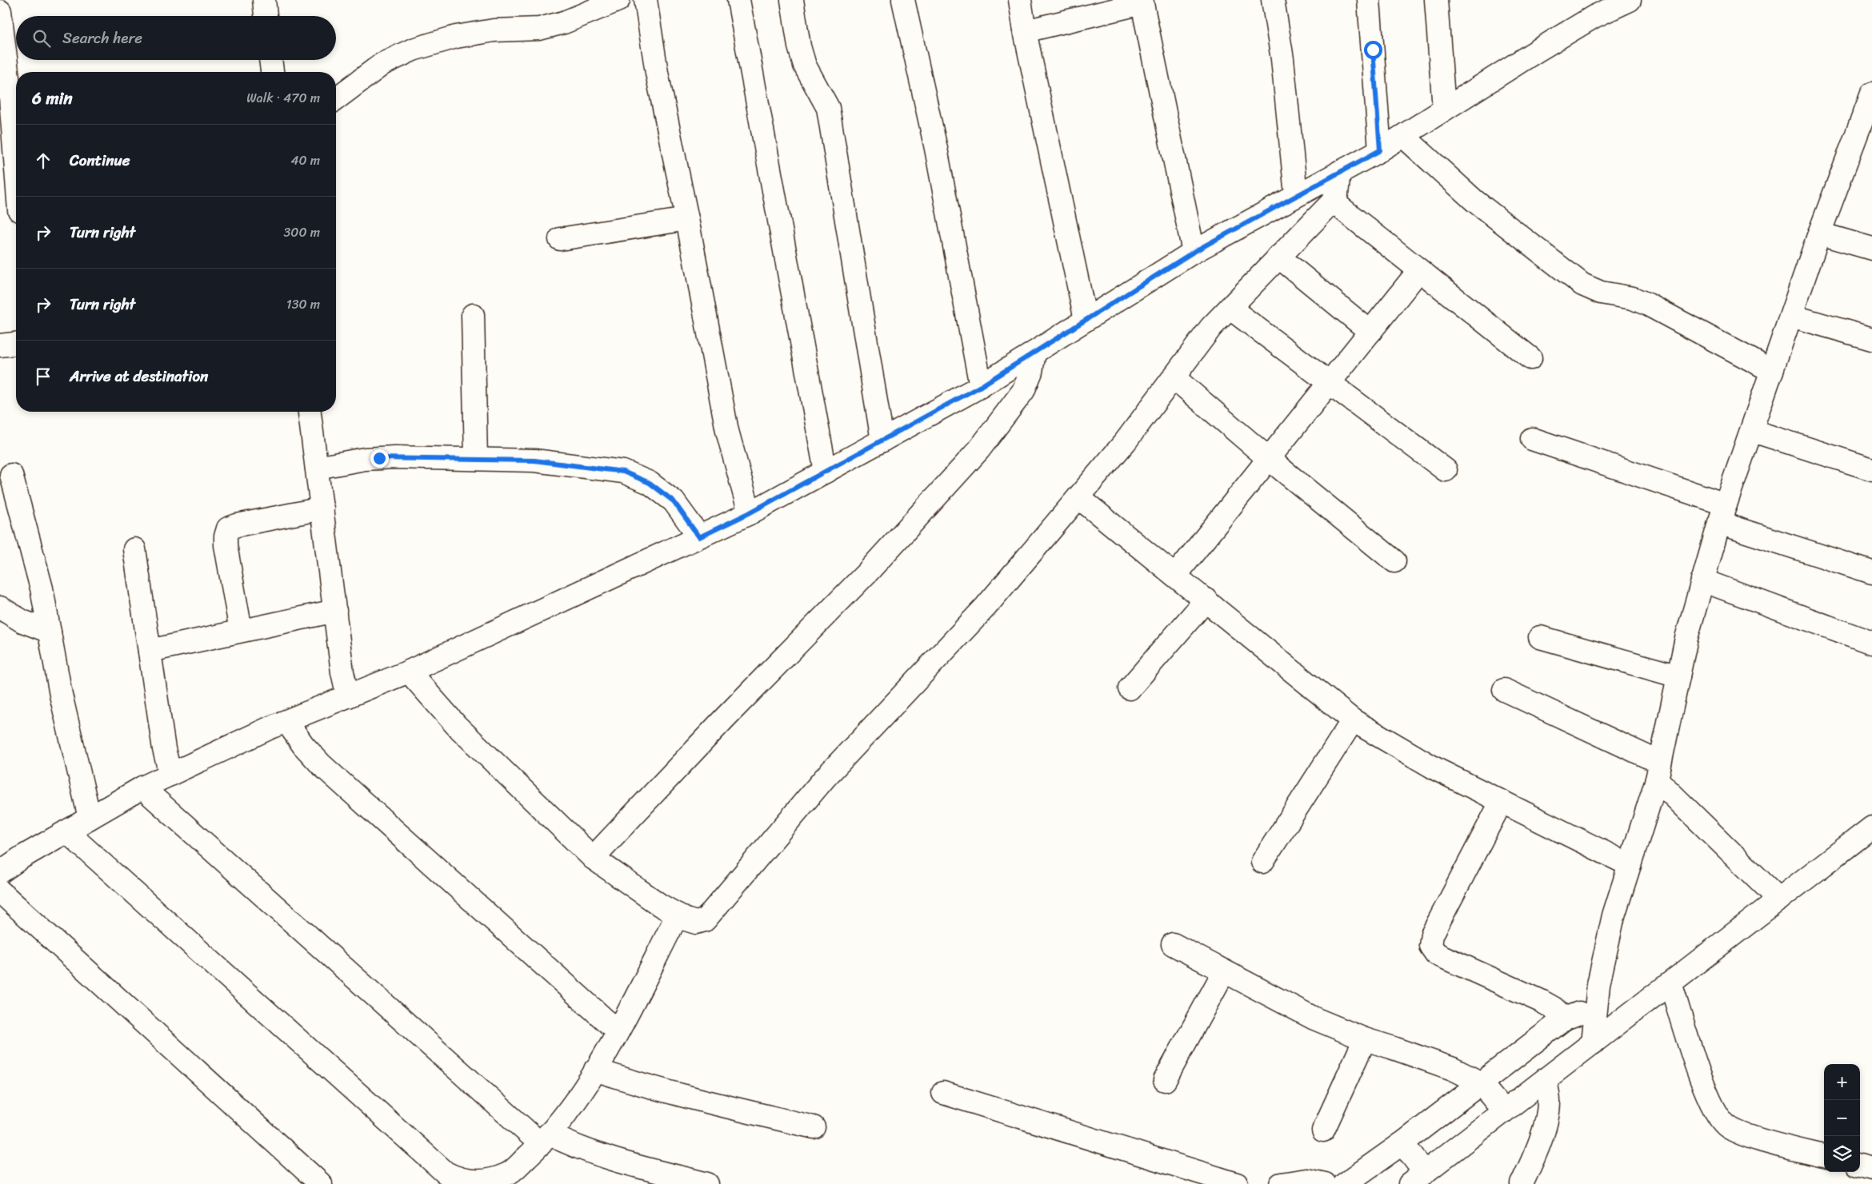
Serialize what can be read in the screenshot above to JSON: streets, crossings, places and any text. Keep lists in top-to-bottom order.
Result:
{
  "page": {
    "search": "Search here",
    "heading": ["6 min", "Walk · 470 m"],
    "list": [
      ["Continue", "40 m"],
      ["Turn right", "300 m"],
      ["Turn right", "130 m"],
      "Arrive at destination"
    ],
    "map_buttons": ["+", "−"]
  }
}
